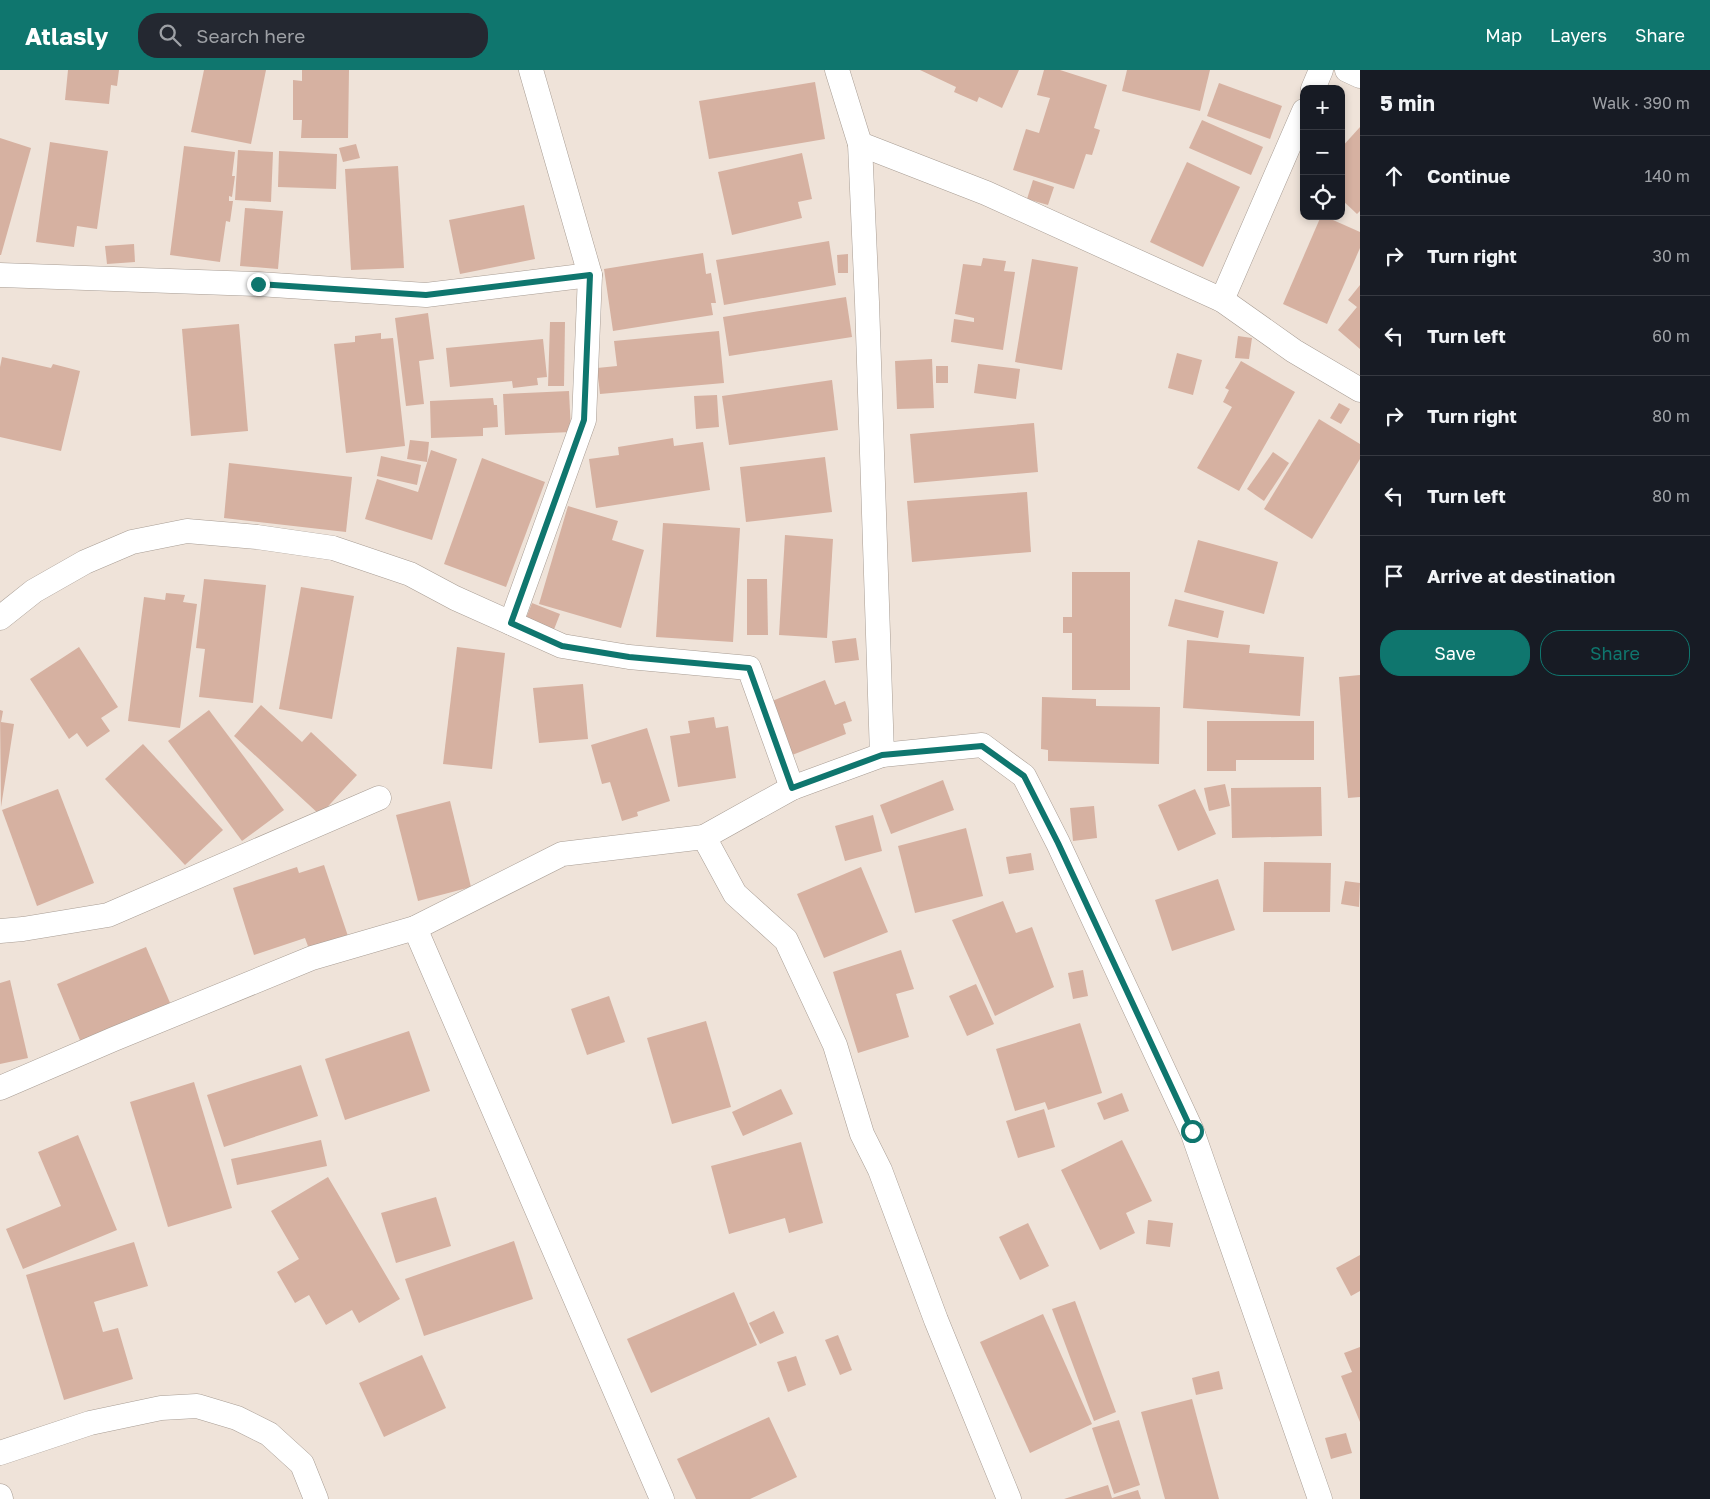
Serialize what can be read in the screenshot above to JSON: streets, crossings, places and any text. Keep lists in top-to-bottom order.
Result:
{
  "page": {
    "header": "Atlasly",
    "search": "Search here",
    "nav": ["Map", "Layers", "Share"],
    "heading": ["5 min", "Walk · 390 m"],
    "map_buttons": ["+", "−"],
    "list": [
      ["Continue", "140 m"],
      ["Turn right", "30 m"],
      ["Turn left", "60 m"],
      ["Turn right", "80 m"],
      ["Turn left", "80 m"],
      "Arrive at destination"
    ],
    "buttons": ["Save", "Share"]
  }
}
